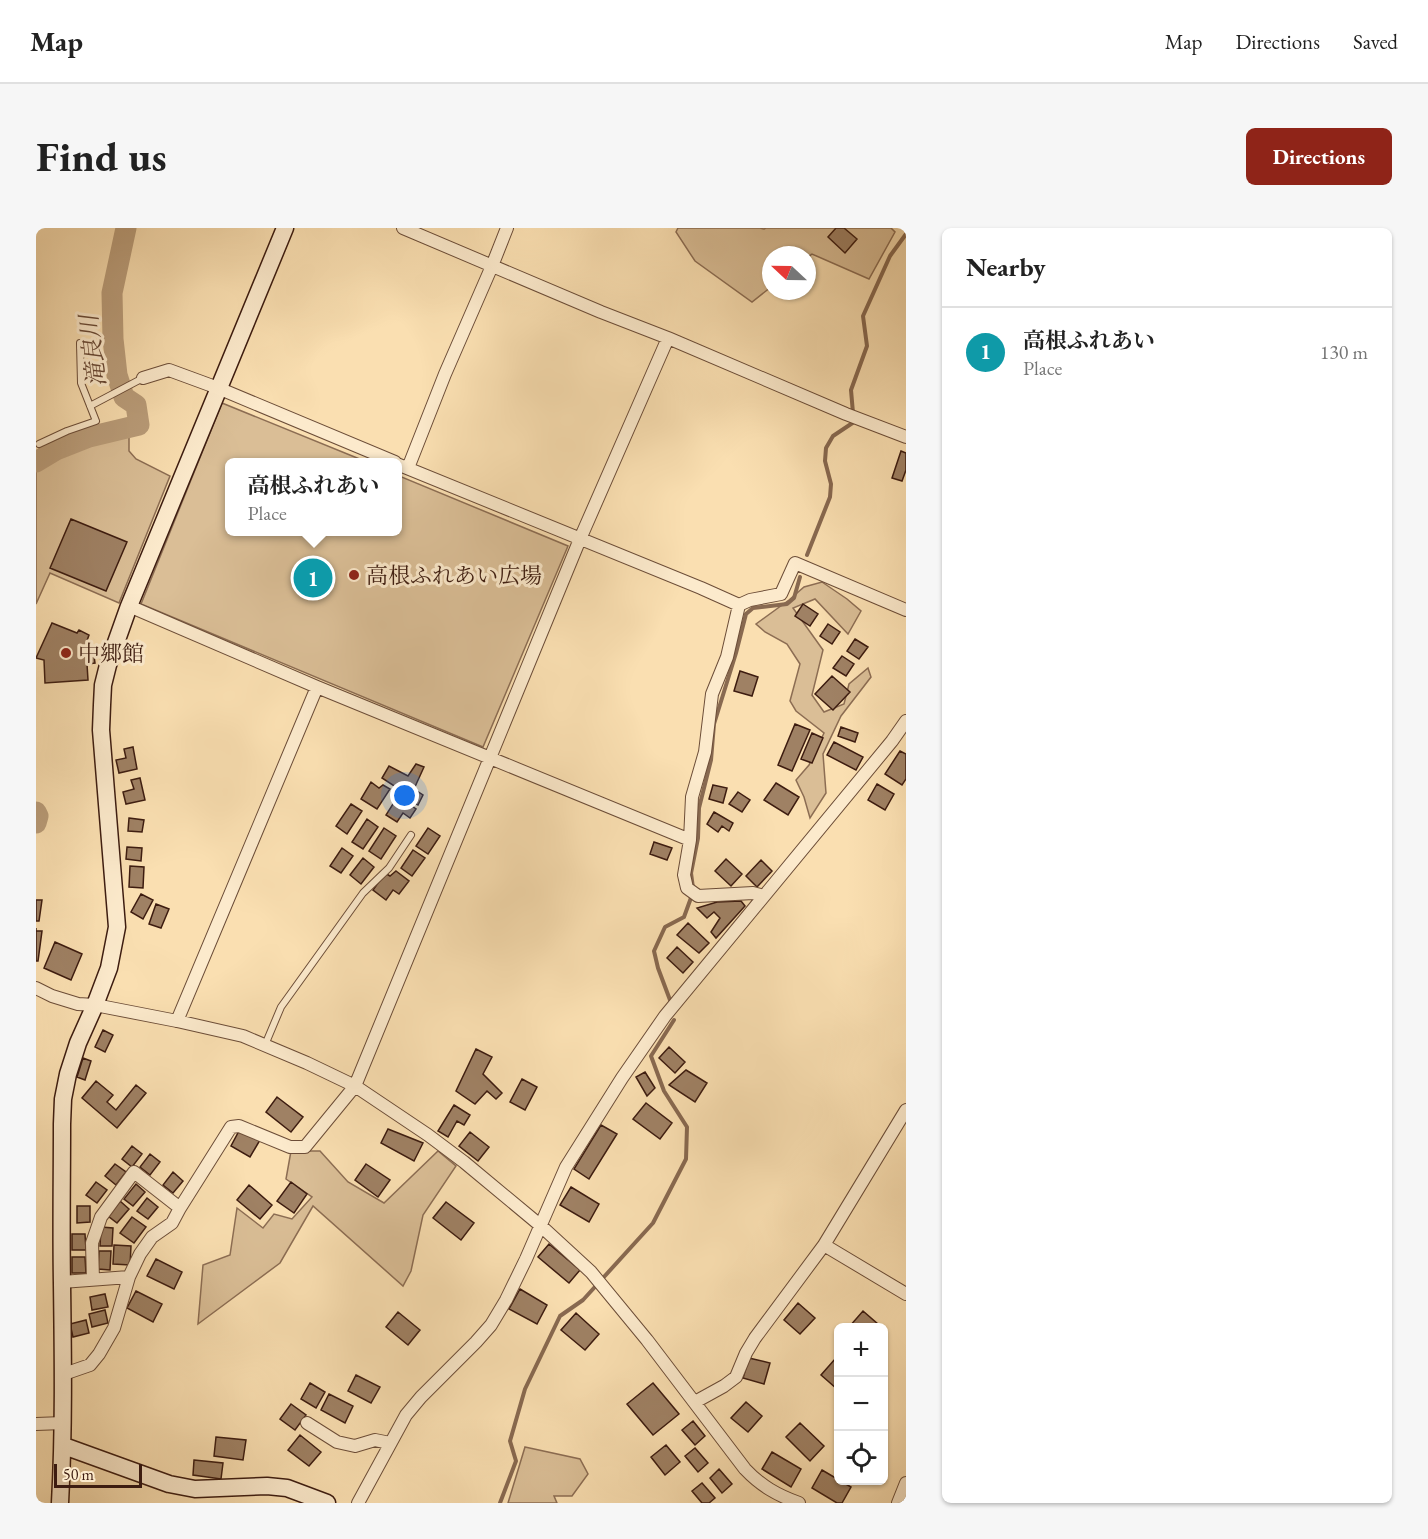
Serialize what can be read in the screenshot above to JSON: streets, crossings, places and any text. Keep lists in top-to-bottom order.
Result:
{
  "water": ["滝良川"],
  "places": ["高根ふれあい広場", "中郷館"],
  "scale_bar": "50 m",
  "north": "left",
  "page": {
    "header": "Map",
    "nav": ["Map", "Directions", "Saved"],
    "buttons": "Directions",
    "title": "Find us",
    "heading": "Nearby",
    "list": [
      {
        "mark": "1",
        "name": "高根ふれあい",
        "note": "Place",
        "value": "130 m"
      }
    ],
    "popup": ["高根ふれあい", "Place"],
    "pins": "1",
    "map_buttons": ["+", "−"],
    "scale": "50 m"
  }
}
